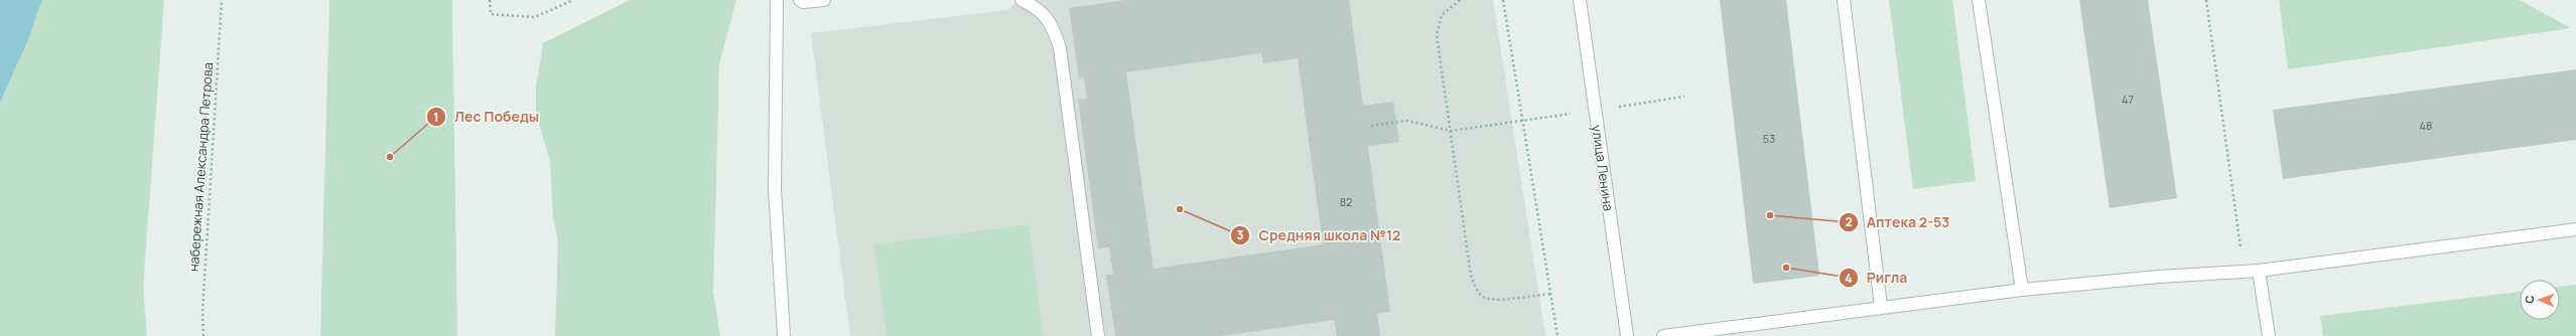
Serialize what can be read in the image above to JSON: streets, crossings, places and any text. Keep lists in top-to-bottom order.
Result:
{
  "streets": {
    "main road": ["улица Ленина"],
    "path": ["набережная Александра Петрова"]
  },
  "places": [
    "Лес Победы",
    "Средняя школа №12",
    "Аптека 2-53",
    "Ригла"
  ],
  "house_numbers": [
    "47",
    "48",
    "53",
    "82"
  ],
  "north": "left"
}
